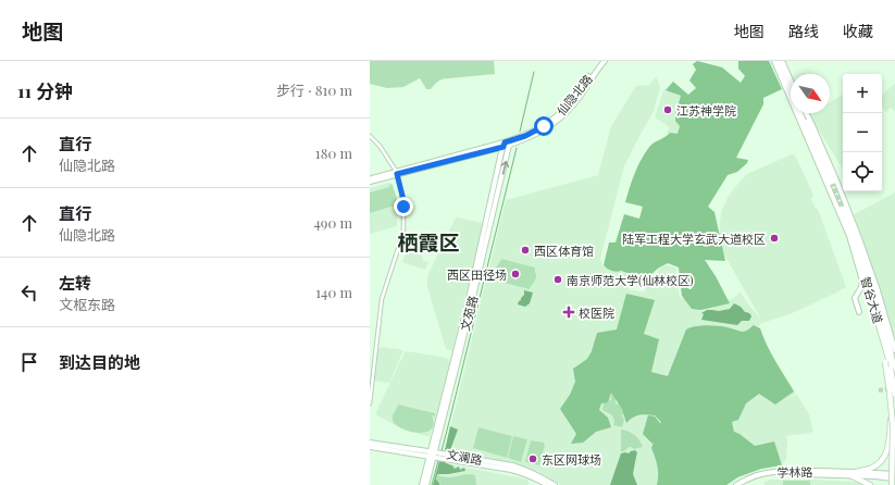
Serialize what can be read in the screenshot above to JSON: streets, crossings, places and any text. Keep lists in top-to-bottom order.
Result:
{
  "streets": {
    "highway": ["智谷大道"],
    "main road": [
      "仙隐北路",
      "文苑路",
      "文澜路",
      "学林路"
    ]
  },
  "crossings": [
    ["仙隐北路", "文苑路"],
    ["文苑路", "文澜路"]
  ],
  "districts": ["栖霞区"],
  "places": {
    "other": [
      "江苏神学院",
      "陆军工程大学玄武大道校区",
      "西区体育馆",
      "西区田径场",
      "南京师范大学(仙林校区)",
      "东区网球场"
    ],
    "health": ["校医院"]
  },
  "north": "bottom right",
  "page": {
    "header": "地图",
    "nav": ["地图", "路线", "收藏"],
    "heading": ["11 分钟", "步行 · 810 m"],
    "map_buttons": ["+", "−"],
    "list": [
      ["直行", "仙隐北路", "180 m"],
      ["直行", "仙隐北路", "490 m"],
      ["左转", "文枢东路", "140 m"],
      "到达目的地"
    ]
  }
}
